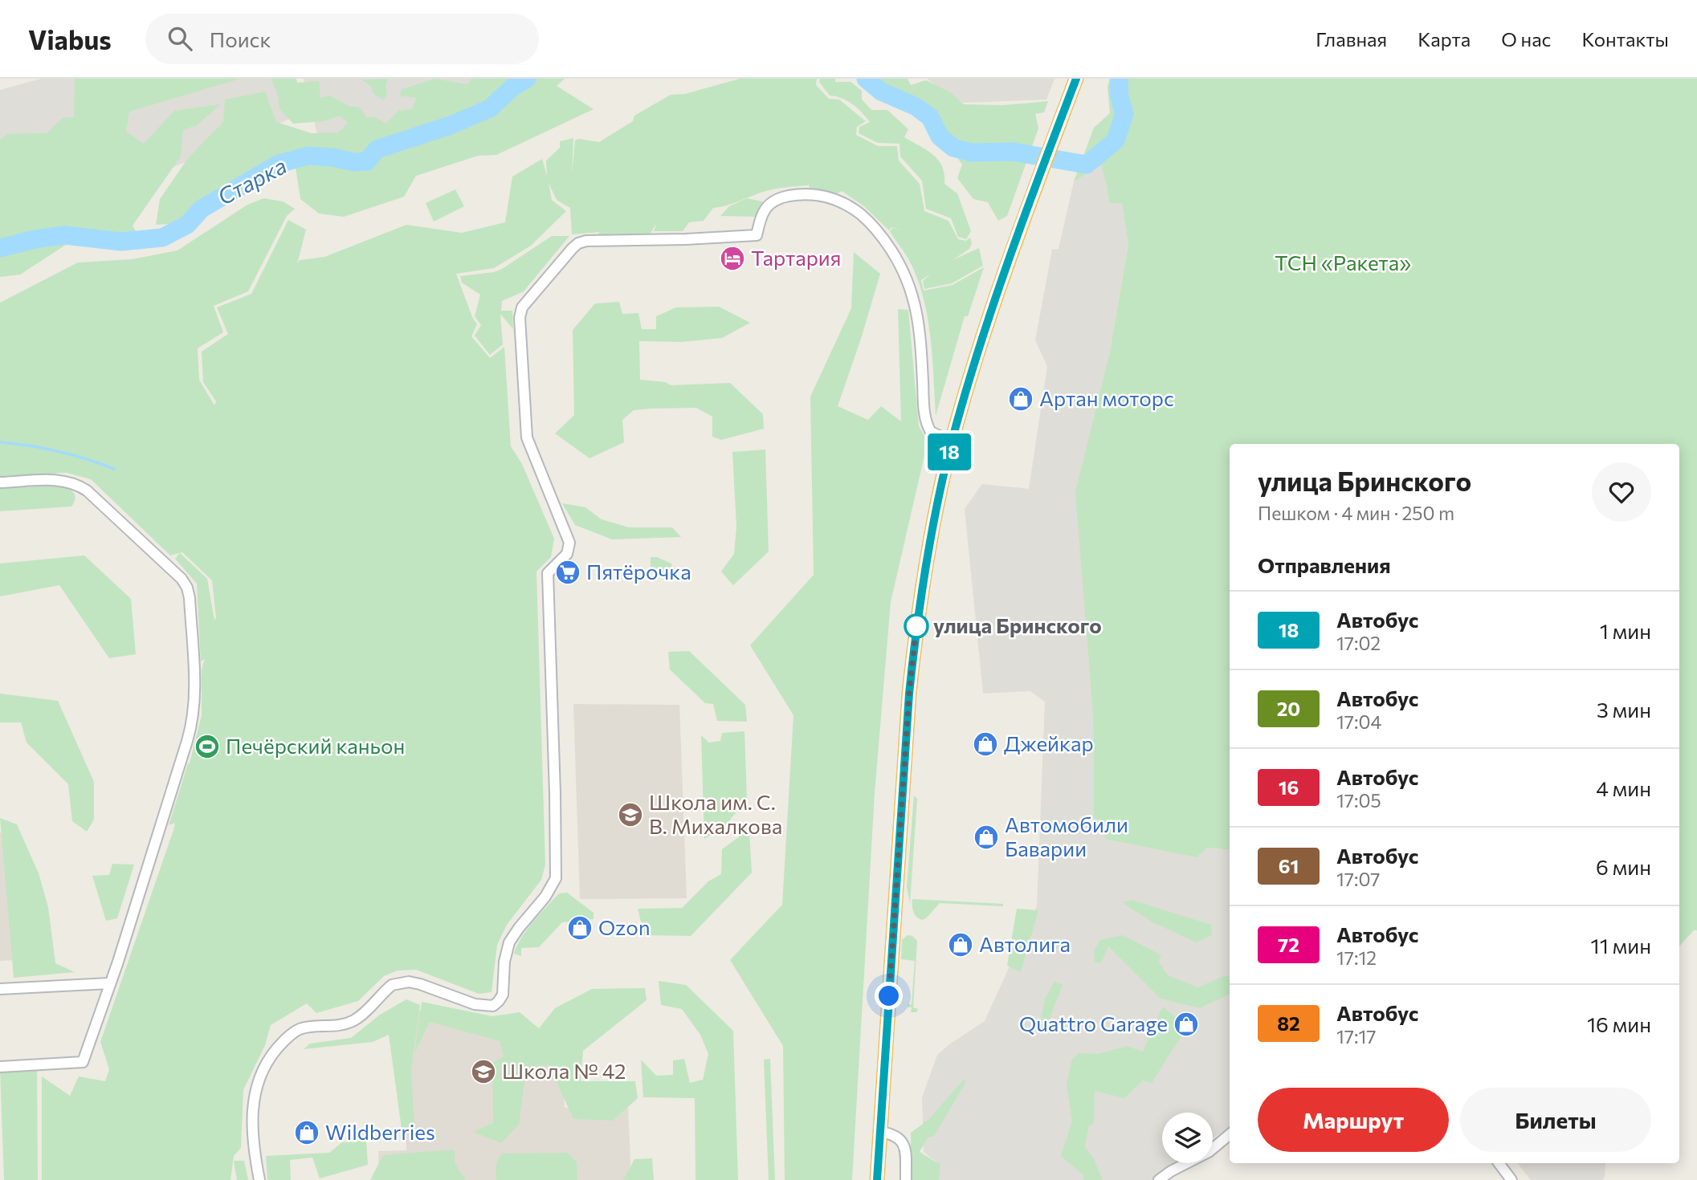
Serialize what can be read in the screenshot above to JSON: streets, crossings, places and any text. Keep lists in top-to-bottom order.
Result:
{
  "water": ["Старка"],
  "parks": ["ТСН «Ракета»"],
  "places": {
    "hotel": ["Тартария"],
    "shop": [
      "Артан моторс",
      "Джейкар",
      "Автомобили Баварии",
      "Ozon",
      "Автолига",
      "Quattro Garage",
      "Wildberries"
    ],
    "supermarket": ["Пятёрочка"],
    "other": ["улица Бринского"],
    "sports": ["Печёрский каньон"],
    "school or university": ["Школа им. С. В. Михалкова", "Школа № 42"]
  },
  "lines": ["bus line 18"],
  "page": {
    "header": "Viabus",
    "search": "Поиск",
    "nav": [
      "Главная",
      "Карта",
      "О нас",
      "Контакты"
    ],
    "on_map": "18",
    "heading": [
      ["улица Бринского", "Пешком · 4 мин · 250 m"],
      "Отправления"
    ],
    "list": [
      {
        "mark": "18",
        "name": "Автобус",
        "note": "17:02",
        "value": "1 мин"
      },
      {
        "mark": "20",
        "name": "Автобус",
        "note": "17:04",
        "value": "3 мин"
      },
      {
        "mark": "16",
        "name": "Автобус",
        "note": "17:05",
        "value": "4 мин"
      },
      {
        "mark": "61",
        "name": "Автобус",
        "note": "17:07",
        "value": "6 мин"
      },
      {
        "mark": "72",
        "name": "Автобус",
        "note": "17:12",
        "value": "11 мин"
      },
      {
        "mark": "82",
        "name": "Автобус",
        "note": "17:17",
        "value": "16 мин"
      }
    ],
    "buttons": ["Маршрут", "Билеты"]
  }
}
